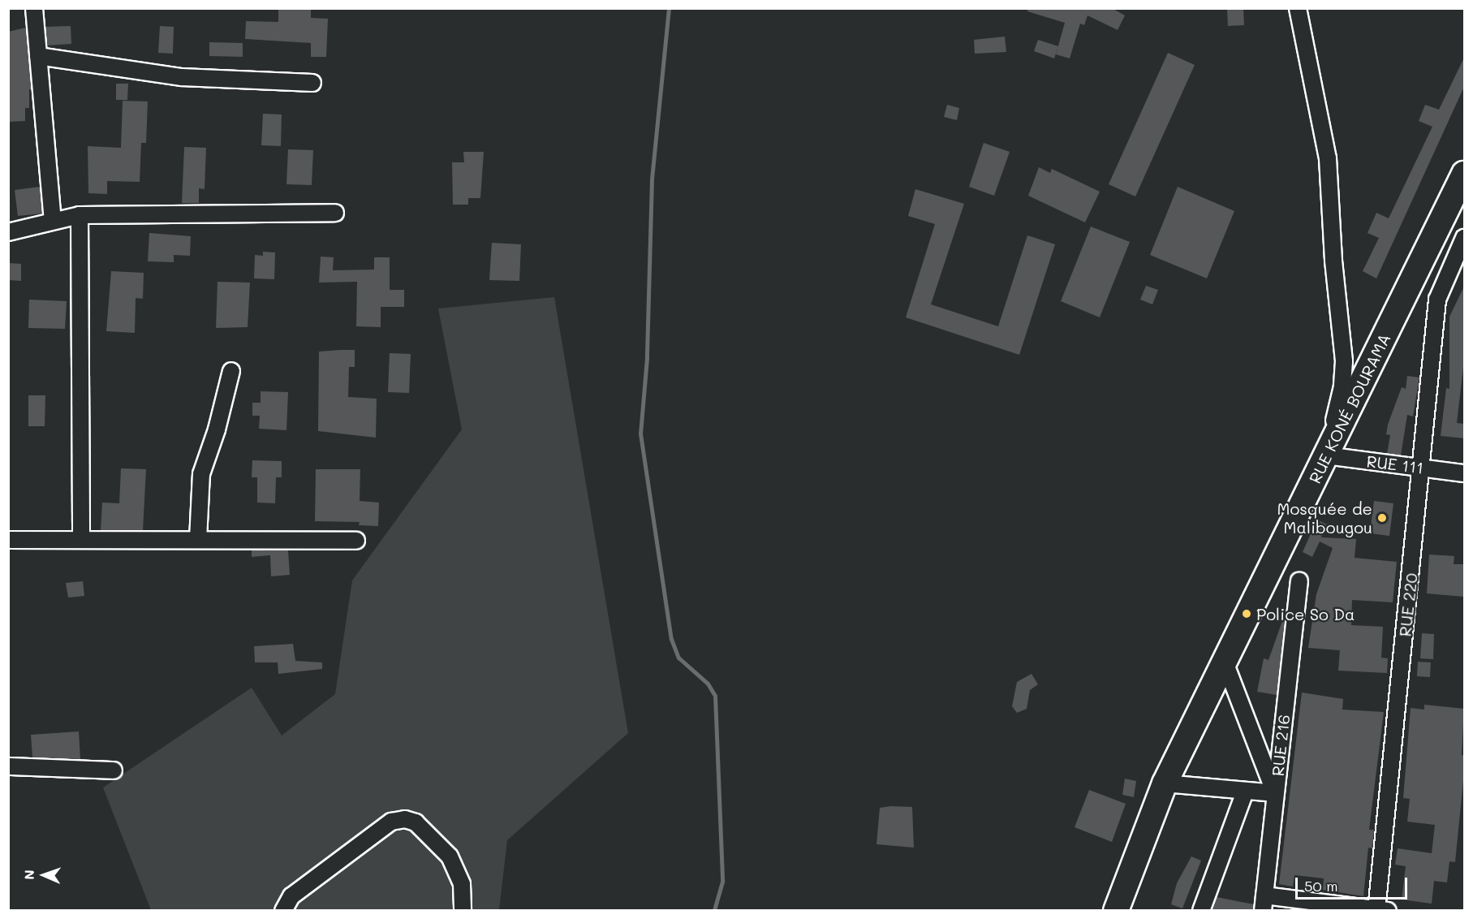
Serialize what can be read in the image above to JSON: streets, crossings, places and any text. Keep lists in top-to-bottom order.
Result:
{
  "streets": {
    "highway": ["RUE KONÉ BOURAMA"],
    "street": ["RUE 111", "RUE 220", "RUE 216"]
  },
  "crossings": [
    ["RUE KONÉ BOURAMA", "RUE 111"],
    ["RUE 111", "RUE 220"]
  ],
  "places": ["Mosquée de Malibougou", "Police So Da"],
  "scale_bar": "50 m",
  "north": "left"
}
